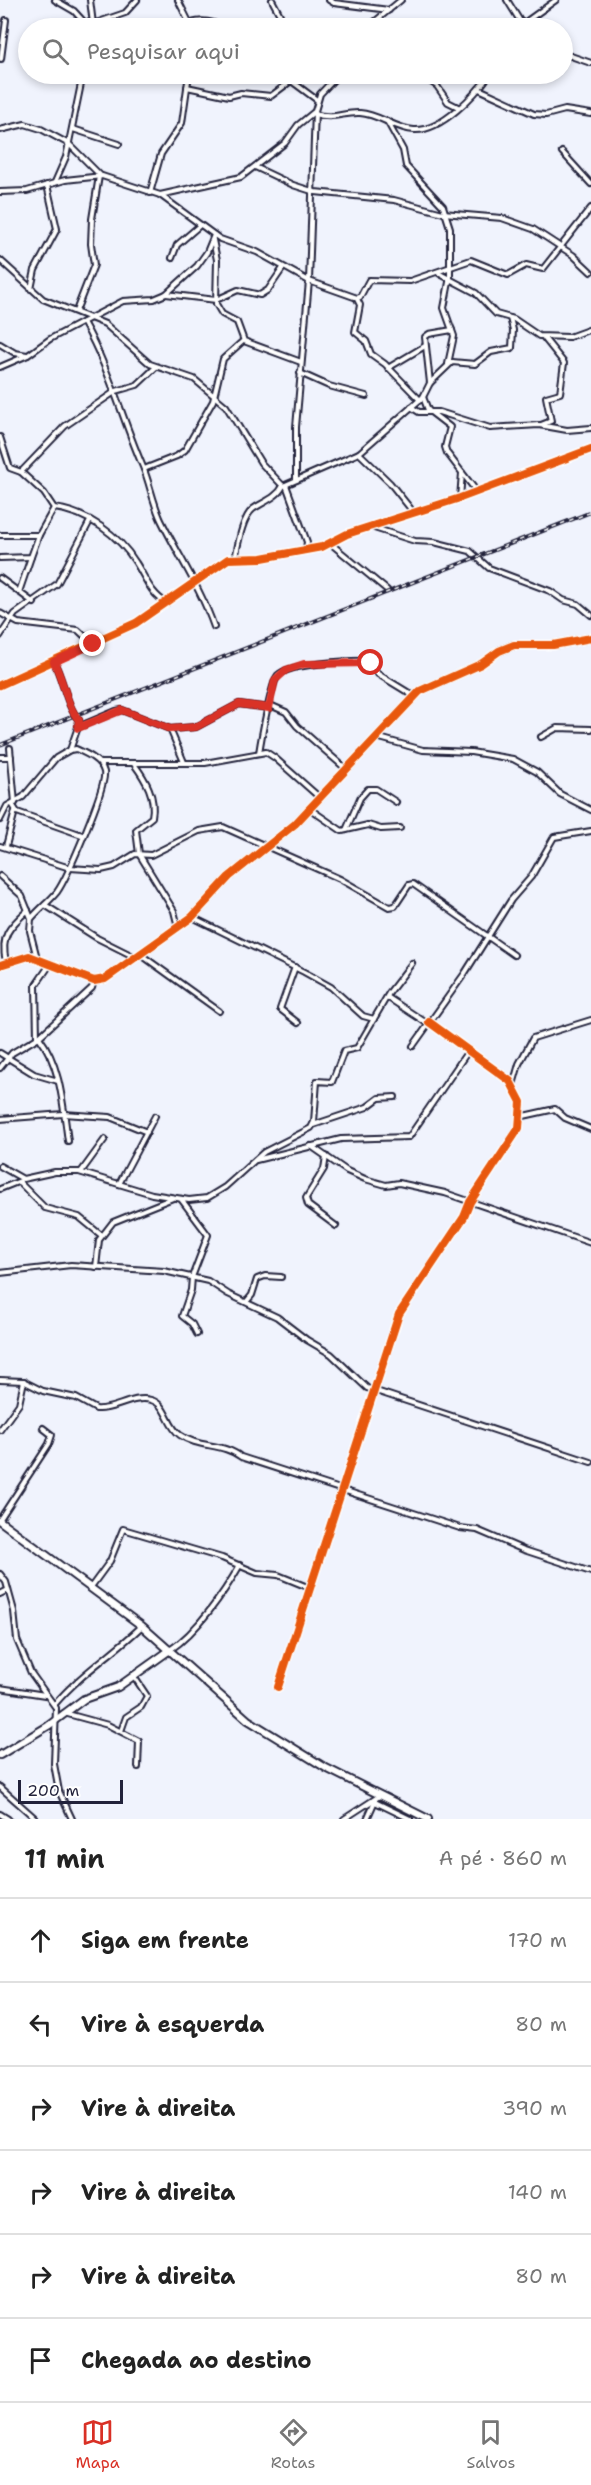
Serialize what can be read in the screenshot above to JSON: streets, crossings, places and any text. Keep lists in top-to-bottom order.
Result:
{
  "scale_bar": "200 m",
  "page": {
    "search": "Pesquisar aqui",
    "scale": "200 m",
    "heading": ["11 min", "A pé · 860 m"],
    "list": [
      ["Siga em frente", "170 m"],
      ["Vire à esquerda", "80 m"],
      ["Vire à direita", "390 m"],
      ["Vire à direita", "140 m"],
      ["Vire à direita", "80 m"],
      "Chegada ao destino"
    ],
    "nav": ["Mapa", "Rotas", "Salvos"]
  }
}
